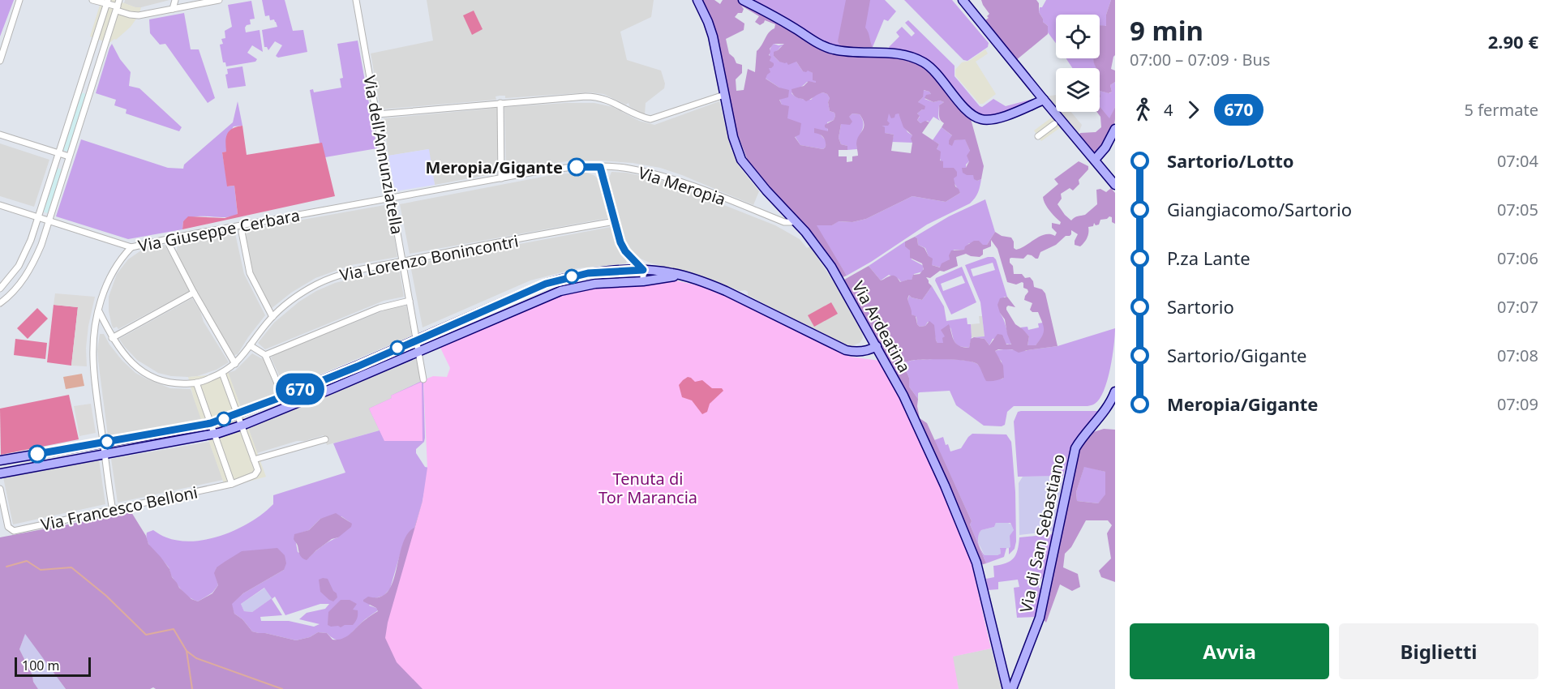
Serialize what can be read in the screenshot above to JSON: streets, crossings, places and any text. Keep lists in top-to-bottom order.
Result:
{
  "streets": {
    "street": [
      "Via dell'Annunziatella",
      "Via Meropia",
      "Via Giuseppe Cerbara",
      "Via Lorenzo Bonincontri",
      "Via Ardeatina",
      "Via Francesco Belloni",
      "Via di San Sebastiano"
    ]
  },
  "crossings": [
    ["Via dell'Annunziatella", "Via Meropia"],
    ["Via dell'Annunziatella", "Via Giuseppe Cerbara"],
    ["Via dell'Annunziatella", "Via Lorenzo Bonincontri"],
    ["Via Meropia", "Via Giuseppe Cerbara"],
    ["Via Meropia", "Via Ardeatina"]
  ],
  "parks": ["Tenuta di Tor Marancia"],
  "places": ["Meropia/Gigante"],
  "lines": ["bus line 670"],
  "scale_bar": "100 m",
  "page": {
    "on_map": "670",
    "heading": ["9 min", "07:00 – 07:09 · Bus", "2.90 €"],
    "legs": ["4", "670", "5 fermate"],
    "list": [
      {
        "name": "Sartorio/Lotto",
        "value": "07:04"
      },
      {
        "name": "Giangiacomo/Sartorio",
        "value": "07:05"
      },
      {
        "name": "P.za Lante",
        "value": "07:06"
      },
      {
        "name": "Sartorio",
        "value": "07:07"
      },
      {
        "name": "Sartorio/Gigante",
        "value": "07:08"
      },
      {
        "name": "Meropia/Gigante",
        "value": "07:09"
      }
    ],
    "buttons": ["Avvia", "Biglietti"],
    "scale": "100 m"
  }
}
